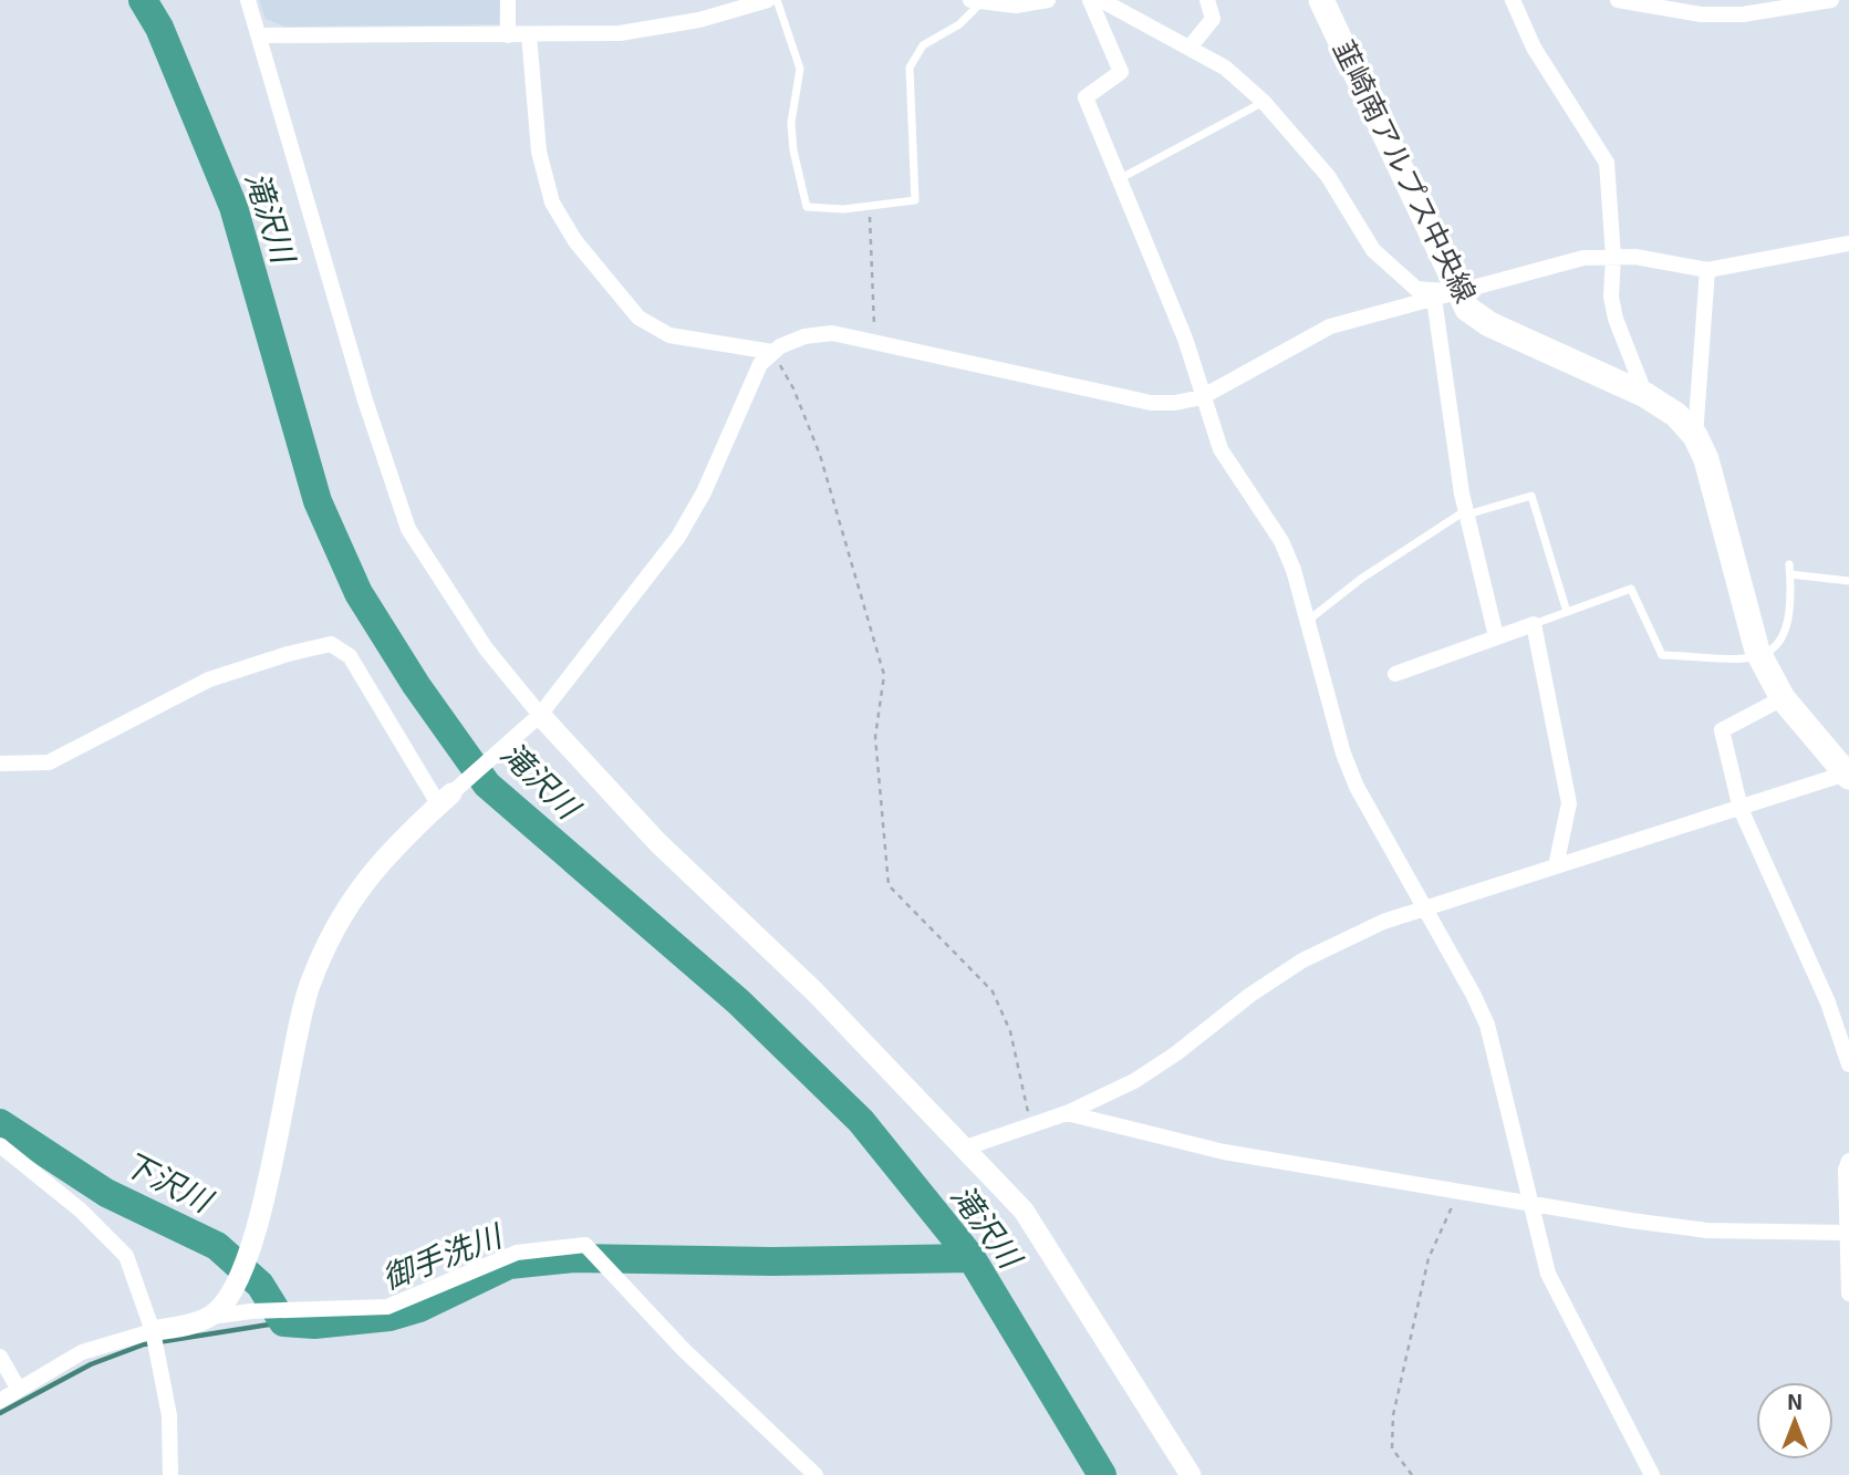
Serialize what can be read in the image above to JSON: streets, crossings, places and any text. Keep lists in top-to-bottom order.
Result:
{
  "streets": {
    "main road": ["韮崎南アルプス中央線"]
  },
  "water": ["滝沢川", "下沢川", "御手洗川"],
  "north": "top"
}
